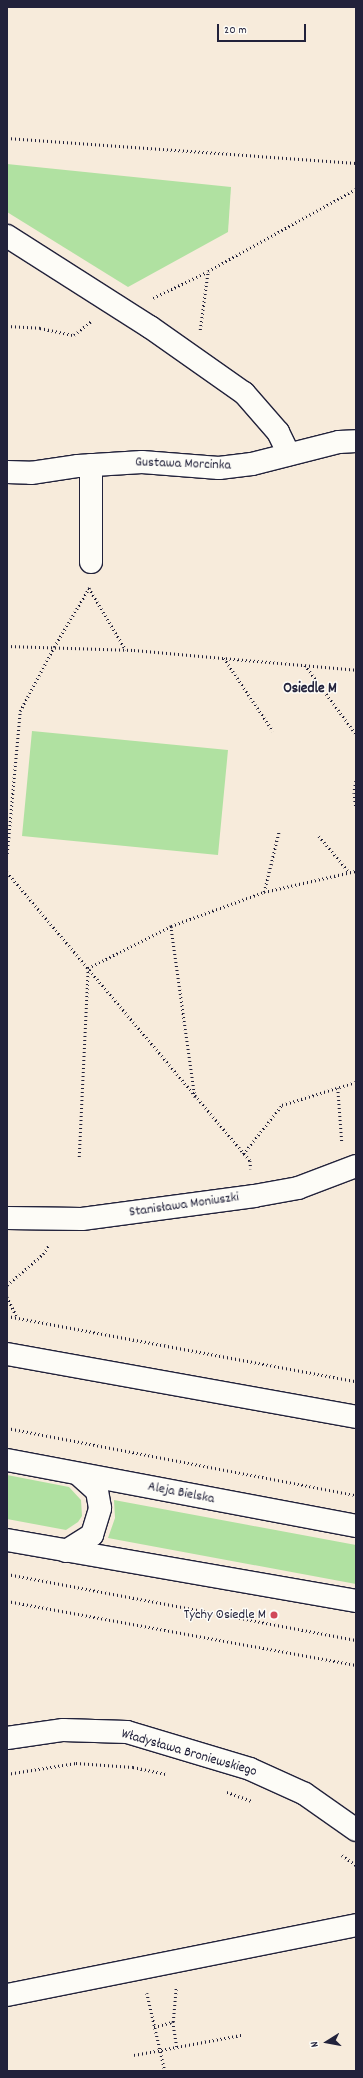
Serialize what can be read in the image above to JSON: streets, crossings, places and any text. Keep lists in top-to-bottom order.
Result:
{
  "streets": {
    "street": [
      "Gustawa Morcinka",
      "Stanisława Moniuszki",
      "Aleja Bielska",
      "Władysława Broniewskiego"
    ]
  },
  "districts": ["Osiedle M"],
  "places": ["Tychy Osiedle M"],
  "scale_bar": "20 m",
  "north": "left"
}
